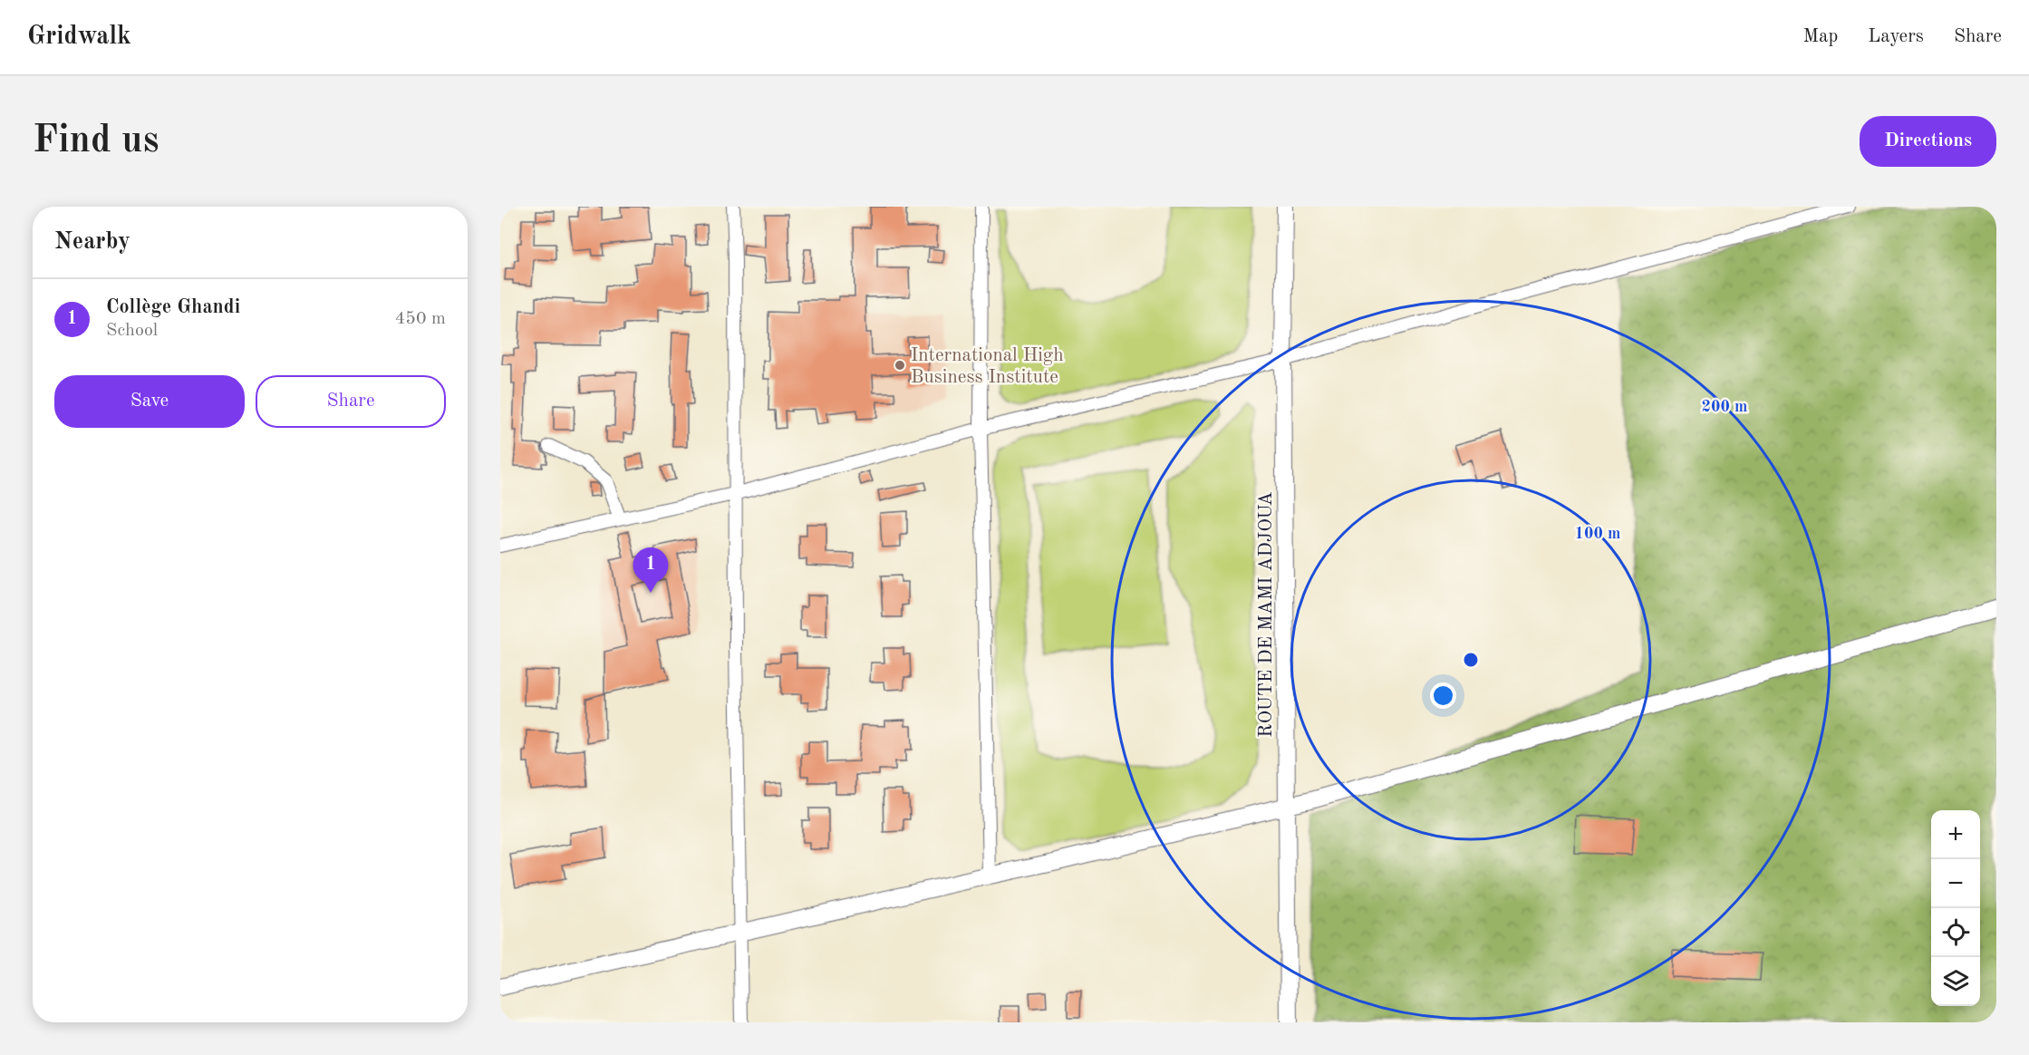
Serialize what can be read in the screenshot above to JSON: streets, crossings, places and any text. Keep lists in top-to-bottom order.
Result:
{
  "streets": {
    "street": ["ROUTE DE MAMI ADJOUA"]
  },
  "places": ["International High Business Institute"],
  "page": {
    "header": "Gridwalk",
    "nav": ["Map", "Layers", "Share"],
    "buttons": [
      "Directions",
      ["Save", "Share"]
    ],
    "title": "Find us",
    "heading": "Nearby",
    "list": [
      {
        "mark": "1",
        "name": "Collège Ghandi",
        "note": "School",
        "value": "450 m"
      }
    ],
    "pins": "1",
    "map_buttons": ["+", "−"]
  },
  "rings": ["200 m", "100 m"]
}
